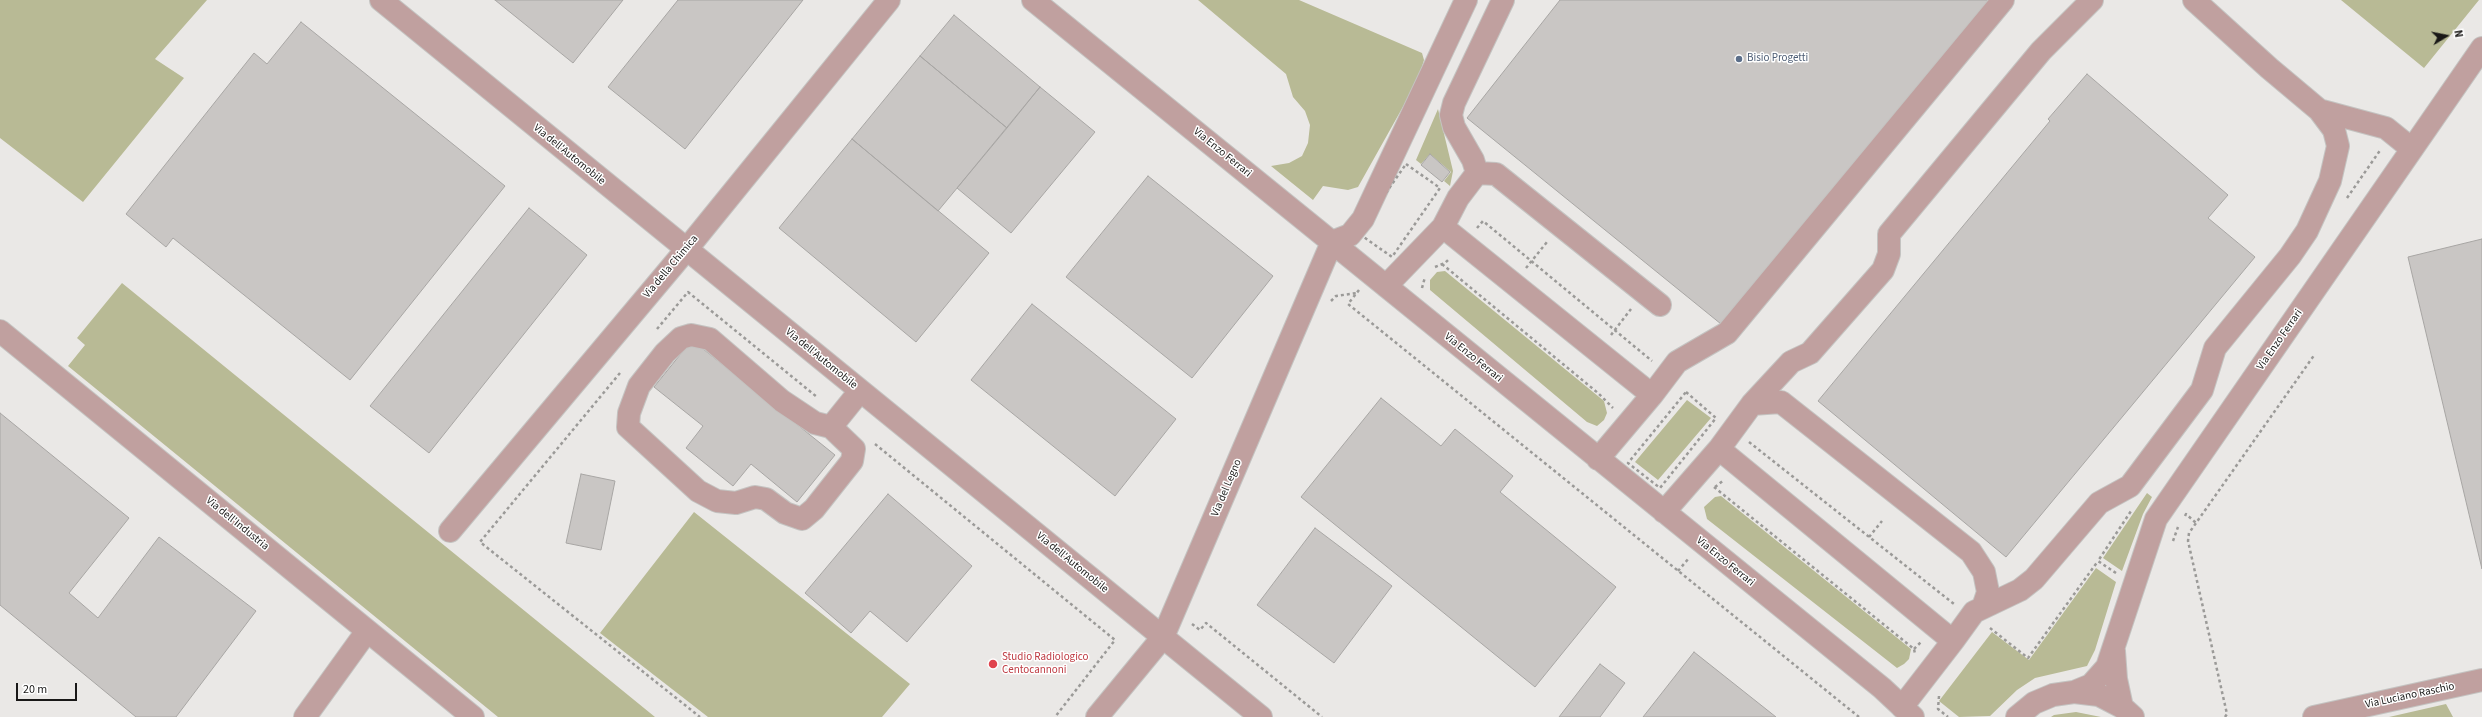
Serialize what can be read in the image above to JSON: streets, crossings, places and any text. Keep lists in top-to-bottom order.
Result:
{
  "streets": {
    "street": [
      "Via Enzo Ferrari",
      "Via dell'Automobile",
      "Via della Chimica",
      "Via del Legno",
      "Via dell'Industria",
      "Via Luciano Raschio"
    ]
  },
  "crossings": [
    ["Via Enzo Ferrari", "Via del Legno"],
    ["Via dell'Automobile", "Via della Chimica"],
    ["Via dell'Automobile", "Via del Legno"]
  ],
  "places": ["Bisio Progetti", "Studio Radiologico Centocannoni"],
  "scale_bar": "20 m",
  "north": "right"
}
